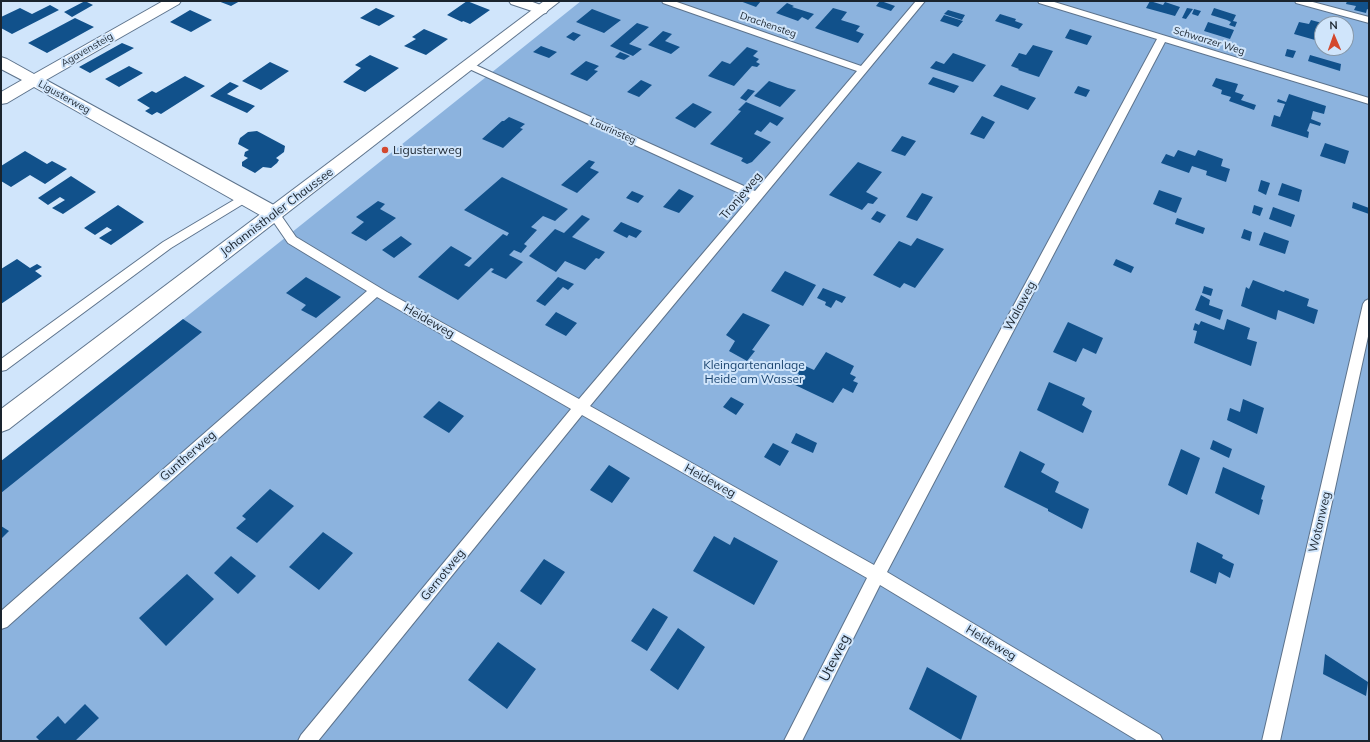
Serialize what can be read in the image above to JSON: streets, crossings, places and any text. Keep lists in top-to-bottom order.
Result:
{
  "streets": {
    "street": ["Agavensteig", "Ligusterweg", "Johannisthaler Chaussee"],
    "lane": [
      "Drachensteg",
      "Schwarzer Weg",
      "Laurinsteg",
      "Tronjeweg",
      "Walaweg",
      "Heideweg",
      "Guntherweg",
      "Wotanweg",
      "Gernotweg",
      "Uteweg"
    ]
  },
  "crossings": [
    ["Drachensteg", "Tronjeweg"],
    ["Schwarzer Weg", "Walaweg"],
    ["Agavensteig", "Ligusterweg"],
    ["Ligusterweg", "Johannisthaler Chaussee"],
    ["Ligusterweg", "Heideweg"],
    ["Laurinsteg", "Tronjeweg"],
    ["Laurinsteg", "Johannisthaler Chaussee"],
    ["Tronjeweg", "Heideweg"],
    ["Tronjeweg", "Gernotweg"],
    ["Johannisthaler Chaussee", "Heideweg"],
    ["Walaweg", "Heideweg"],
    ["Walaweg", "Uteweg"],
    ["Heideweg", "Guntherweg"],
    ["Heideweg", "Gernotweg"],
    ["Heideweg", "Uteweg"]
  ],
  "parks": ["Kleingartenanlage Heide am Wasser"],
  "places": ["Ligusterweg"],
  "north": "top"
}
